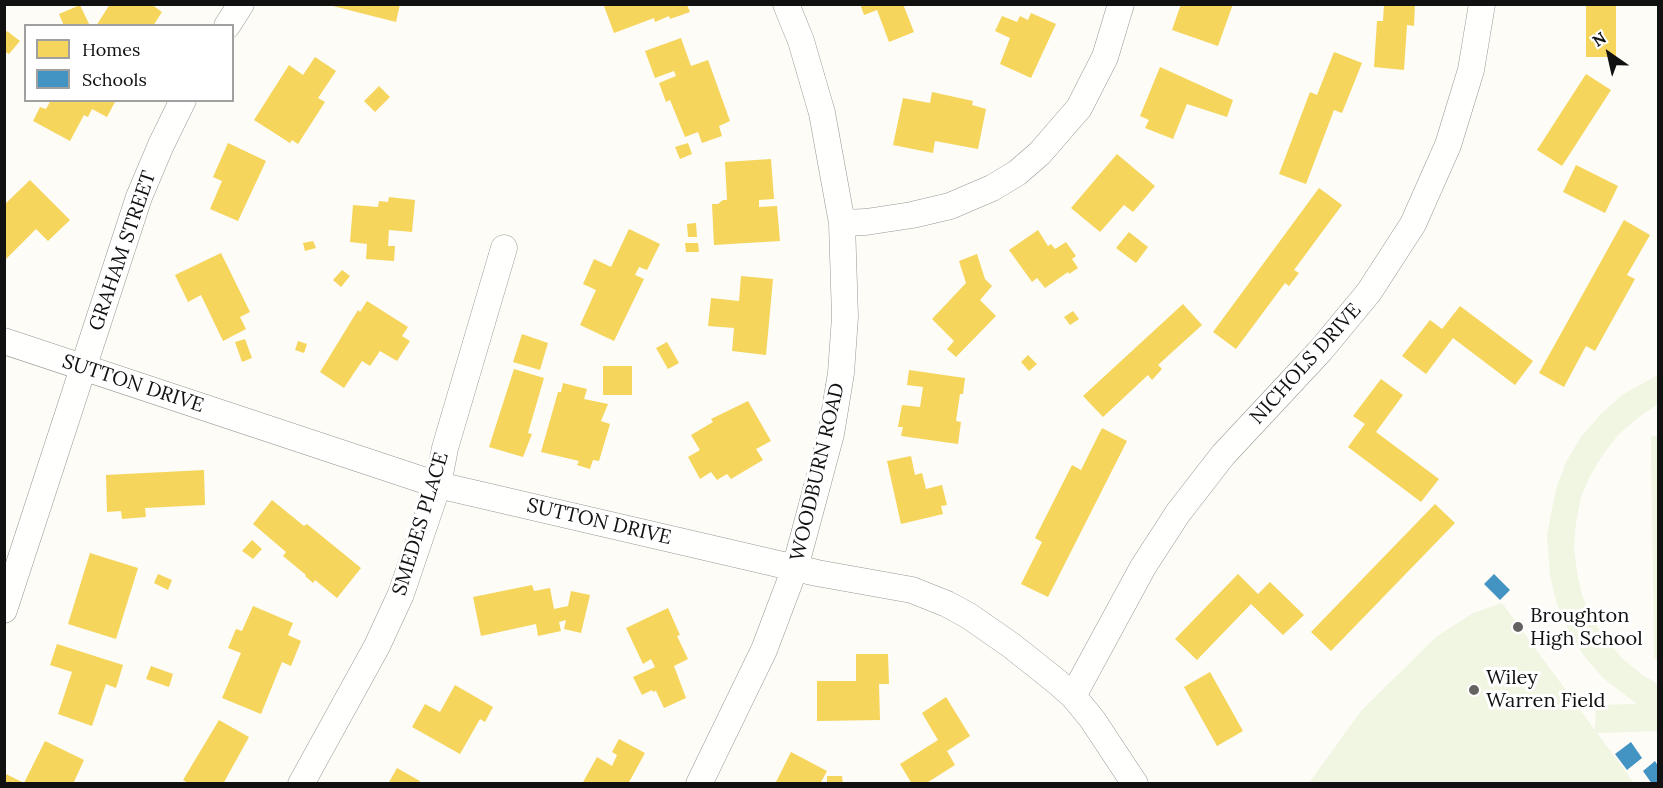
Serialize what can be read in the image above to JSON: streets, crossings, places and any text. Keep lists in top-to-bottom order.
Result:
{
  "streets": {
    "street": [
      "GRAHAM STREET",
      "NICHOLS DRIVE",
      "SUTTON DRIVE",
      "WOODBURN ROAD",
      "SMEDES PLACE"
    ]
  },
  "crossings": [
    ["GRAHAM STREET", "SUTTON DRIVE"],
    ["NICHOLS DRIVE", "SUTTON DRIVE"],
    ["SUTTON DRIVE", "WOODBURN ROAD"],
    ["SUTTON DRIVE", "SMEDES PLACE"]
  ],
  "places": ["Broughton High School", "Wiley Warren Field"],
  "legend": ["Homes", "Schools"],
  "north": "top left"
}
